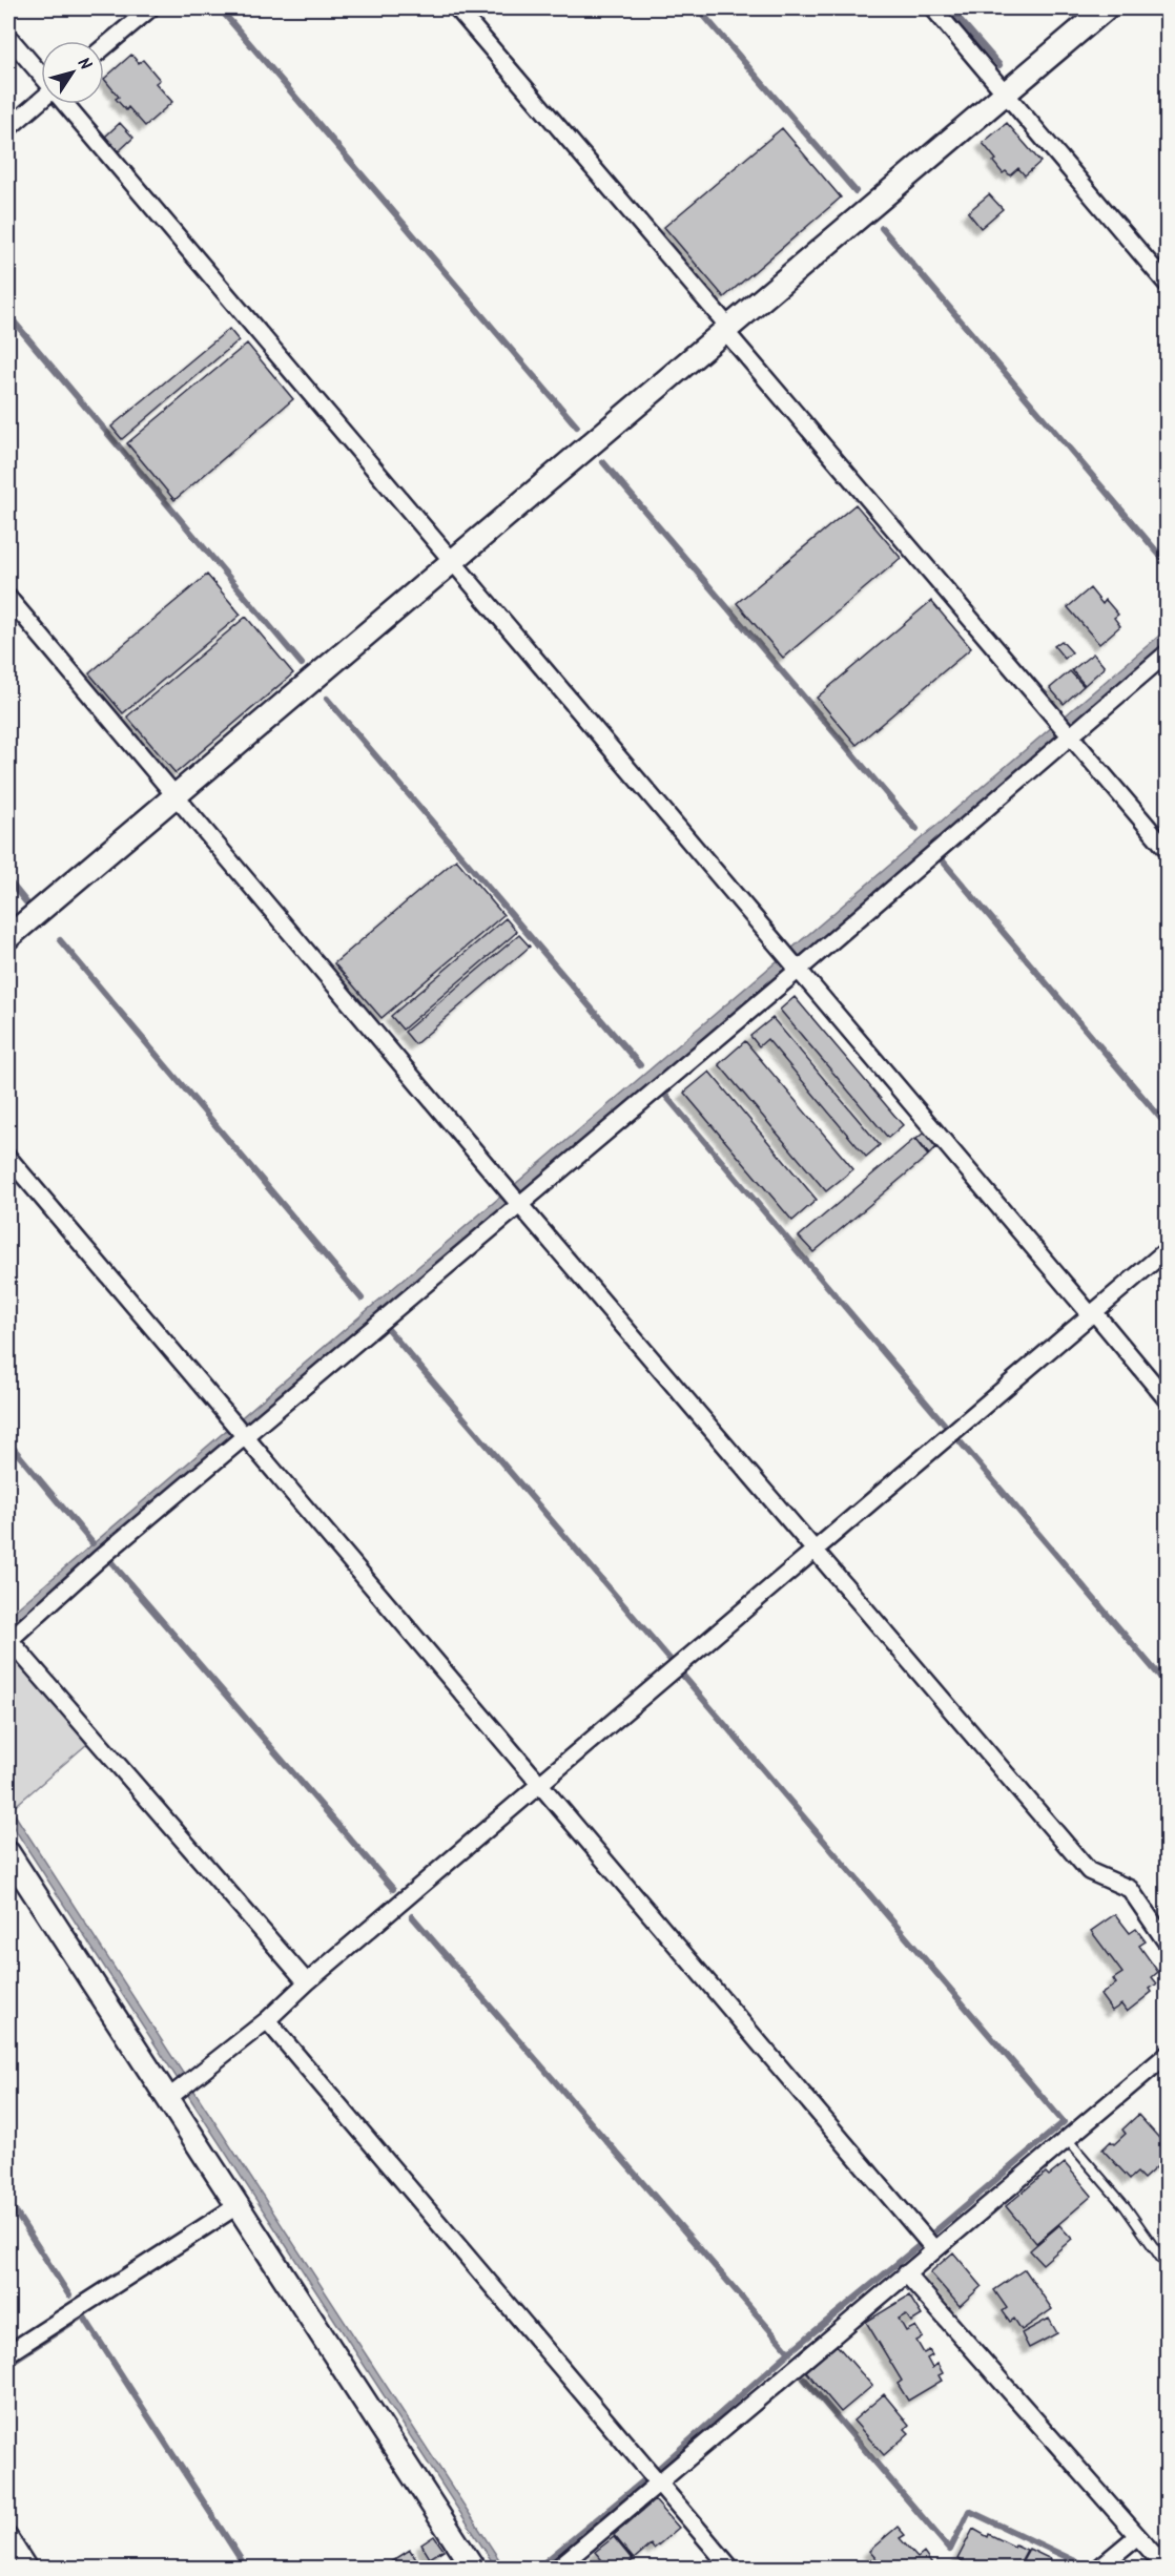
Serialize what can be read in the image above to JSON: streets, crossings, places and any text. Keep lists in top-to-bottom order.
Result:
{
  "north": "top right"
}
